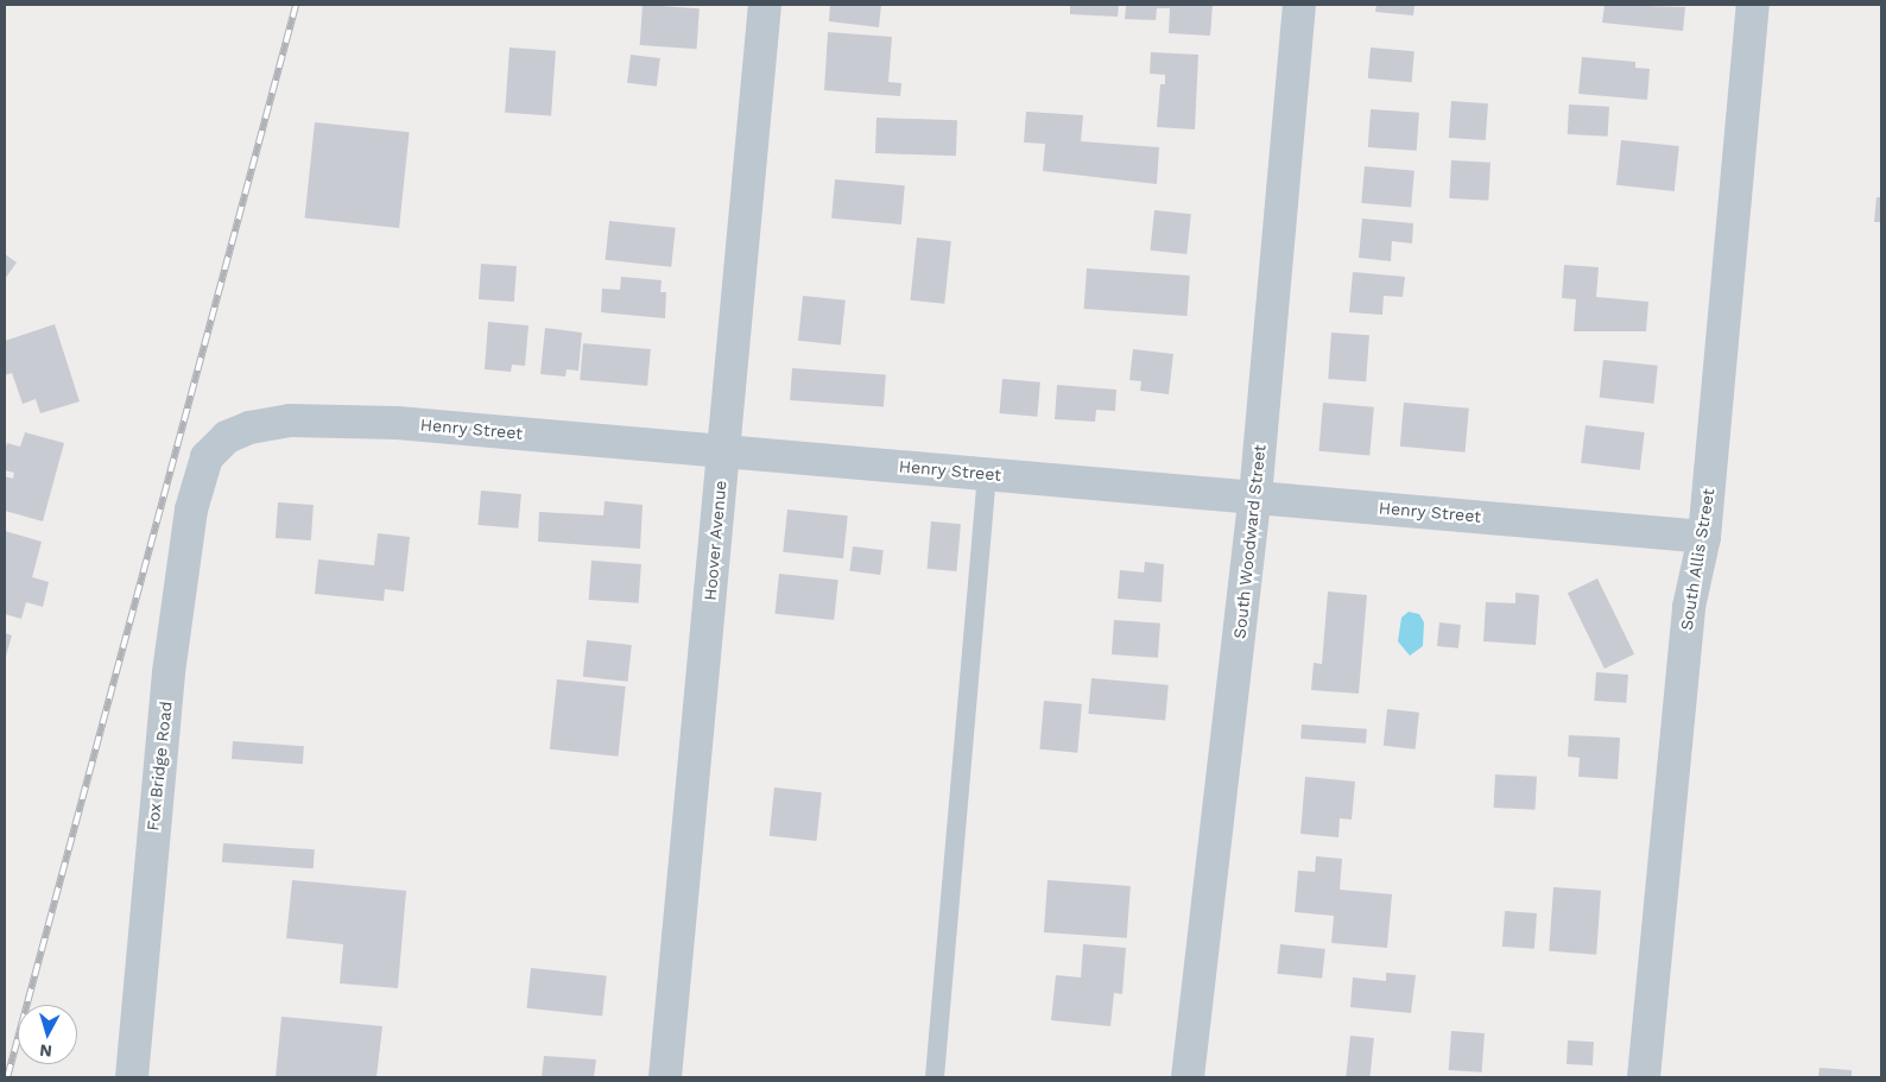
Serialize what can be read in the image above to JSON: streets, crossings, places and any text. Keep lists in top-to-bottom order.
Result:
{
  "streets": {
    "street": [
      "Henry Street",
      "Hoover Avenue",
      "South Woodward Street",
      "South Allis Street",
      "Fox Bridge Road"
    ]
  },
  "crossings": [
    ["Henry Street", "Hoover Avenue"],
    ["Henry Street", "South Woodward Street"],
    ["Henry Street", "South Allis Street"],
    ["Henry Street", "Fox Bridge Road"]
  ],
  "north": "bottom"
}
